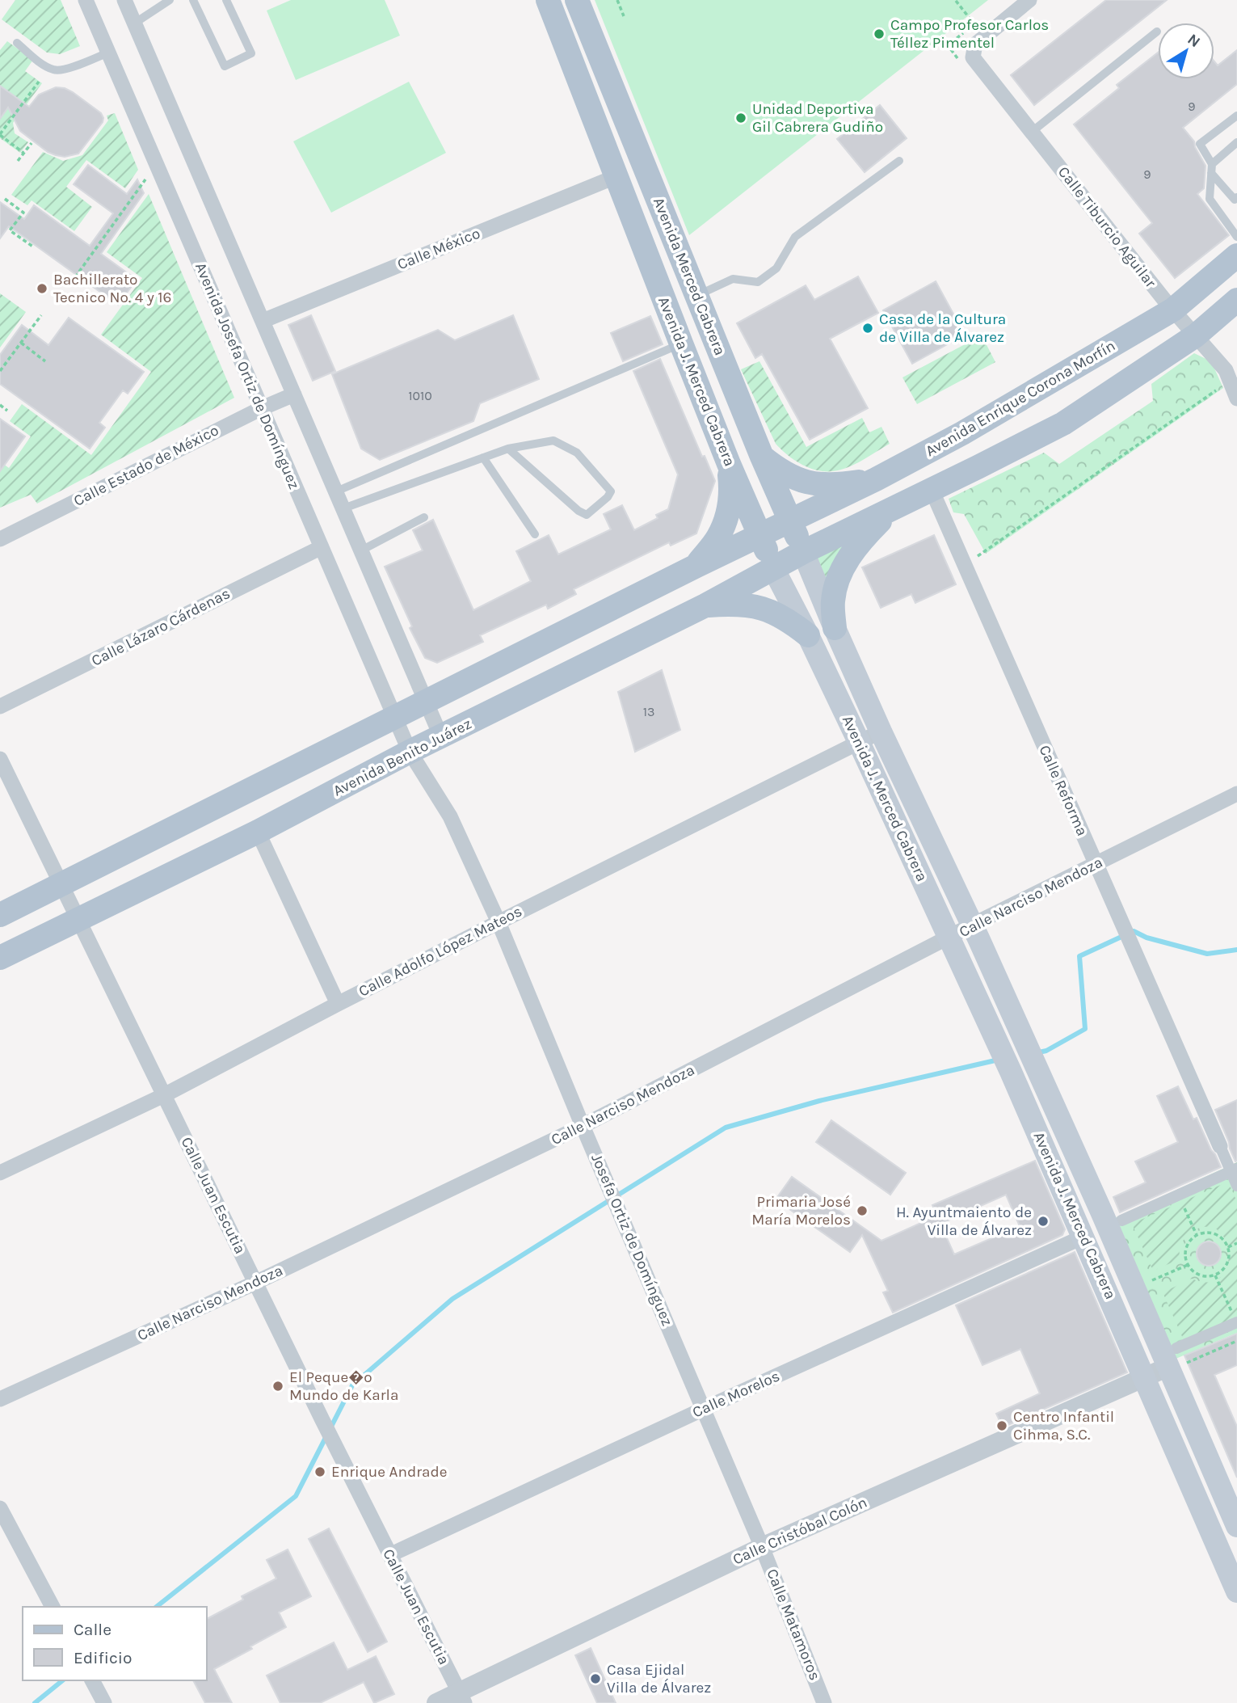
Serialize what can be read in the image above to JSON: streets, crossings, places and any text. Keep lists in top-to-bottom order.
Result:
{
  "streets": {
    "main road": [
      "Avenida Merced Cabrera",
      "Avenida J. Merced Cabrera",
      "Avenida Enrique Corona Morfín",
      "Avenida Benito Juárez"
    ],
    "street": [
      "Calle Tiburcio Aguilar",
      "Calle México",
      "Avenida Josefa Ortiz de Domínguez",
      "Calle Estado de México",
      "Calle Lázaro Cárdenas",
      "Calle Reforma",
      "Calle Narciso Mendoza",
      "Calle Adolfo López Mateos",
      "Calle Juan Escutia",
      "Josefa Ortiz de Domínguez",
      "Calle Morelos",
      "Calle Cristóbal Colón",
      "Calle Matamoros"
    ]
  },
  "crossings": [
    ["Calle Tiburcio Aguilar", "Avenida Enrique Corona Morfín"],
    ["Calle México", "Avenida J. Merced Cabrera"],
    ["Avenida Merced Cabrera", "Avenida J. Merced Cabrera"],
    ["Avenida Merced Cabrera", "Avenida Enrique Corona Morfín"],
    ["Avenida Merced Cabrera", "Avenida Benito Juárez"],
    ["Avenida Josefa Ortiz de Domínguez", "Calle Estado de México"],
    ["Avenida Josefa Ortiz de Domínguez", "Calle Lázaro Cárdenas"],
    ["Avenida Josefa Ortiz de Domínguez", "Avenida Benito Juárez"],
    ["Avenida Josefa Ortiz de Domínguez", "Josefa Ortiz de Domínguez"],
    ["Avenida J. Merced Cabrera", "Avenida Benito Juárez"],
    ["Avenida J. Merced Cabrera", "Calle Narciso Mendoza"],
    ["Avenida J. Merced Cabrera", "Calle Adolfo López Mateos"],
    ["Avenida J. Merced Cabrera", "Calle Morelos"],
    ["Avenida J. Merced Cabrera", "Calle Cristóbal Colón"],
    ["Avenida Benito Juárez", "Calle Juan Escutia"],
    ["Avenida Benito Juárez", "Josefa Ortiz de Domínguez"],
    ["Calle Reforma", "Calle Narciso Mendoza"],
    ["Calle Narciso Mendoza", "Calle Juan Escutia"],
    ["Calle Narciso Mendoza", "Josefa Ortiz de Domínguez"],
    ["Calle Adolfo López Mateos", "Calle Juan Escutia"],
    ["Calle Adolfo López Mateos", "Josefa Ortiz de Domínguez"],
    ["Calle Juan Escutia", "Calle Morelos"],
    ["Calle Juan Escutia", "Calle Cristóbal Colón"],
    ["Josefa Ortiz de Domínguez", "Calle Morelos"],
    ["Josefa Ortiz de Domínguez", "Calle Cristóbal Colón"],
    ["Josefa Ortiz de Domínguez", "Calle Matamoros"],
    ["Calle Cristóbal Colón", "Calle Matamoros"]
  ],
  "places": [
    "Campo Profesor Carlos Téllez Pimentel",
    "Unidad Deportiva Gil Cabrera Gudiño",
    "Bachillerato Tecnico No. 4 y 16",
    "Casa de la Cultura de Villa de Álvarez",
    "Primaria José María Morelos",
    "H. Ayuntmaiento de Villa de Álvarez",
    "El Peque�o Mundo de Karla",
    "Centro Infantil Cihma, S.C.",
    "Enrique Andrade",
    "Casa Ejidal Villa de Álvarez"
  ],
  "house_numbers": [
    "9",
    "9",
    "1010",
    "13"
  ],
  "legend": ["Calle", "Edificio"],
  "north": "top right"
}
